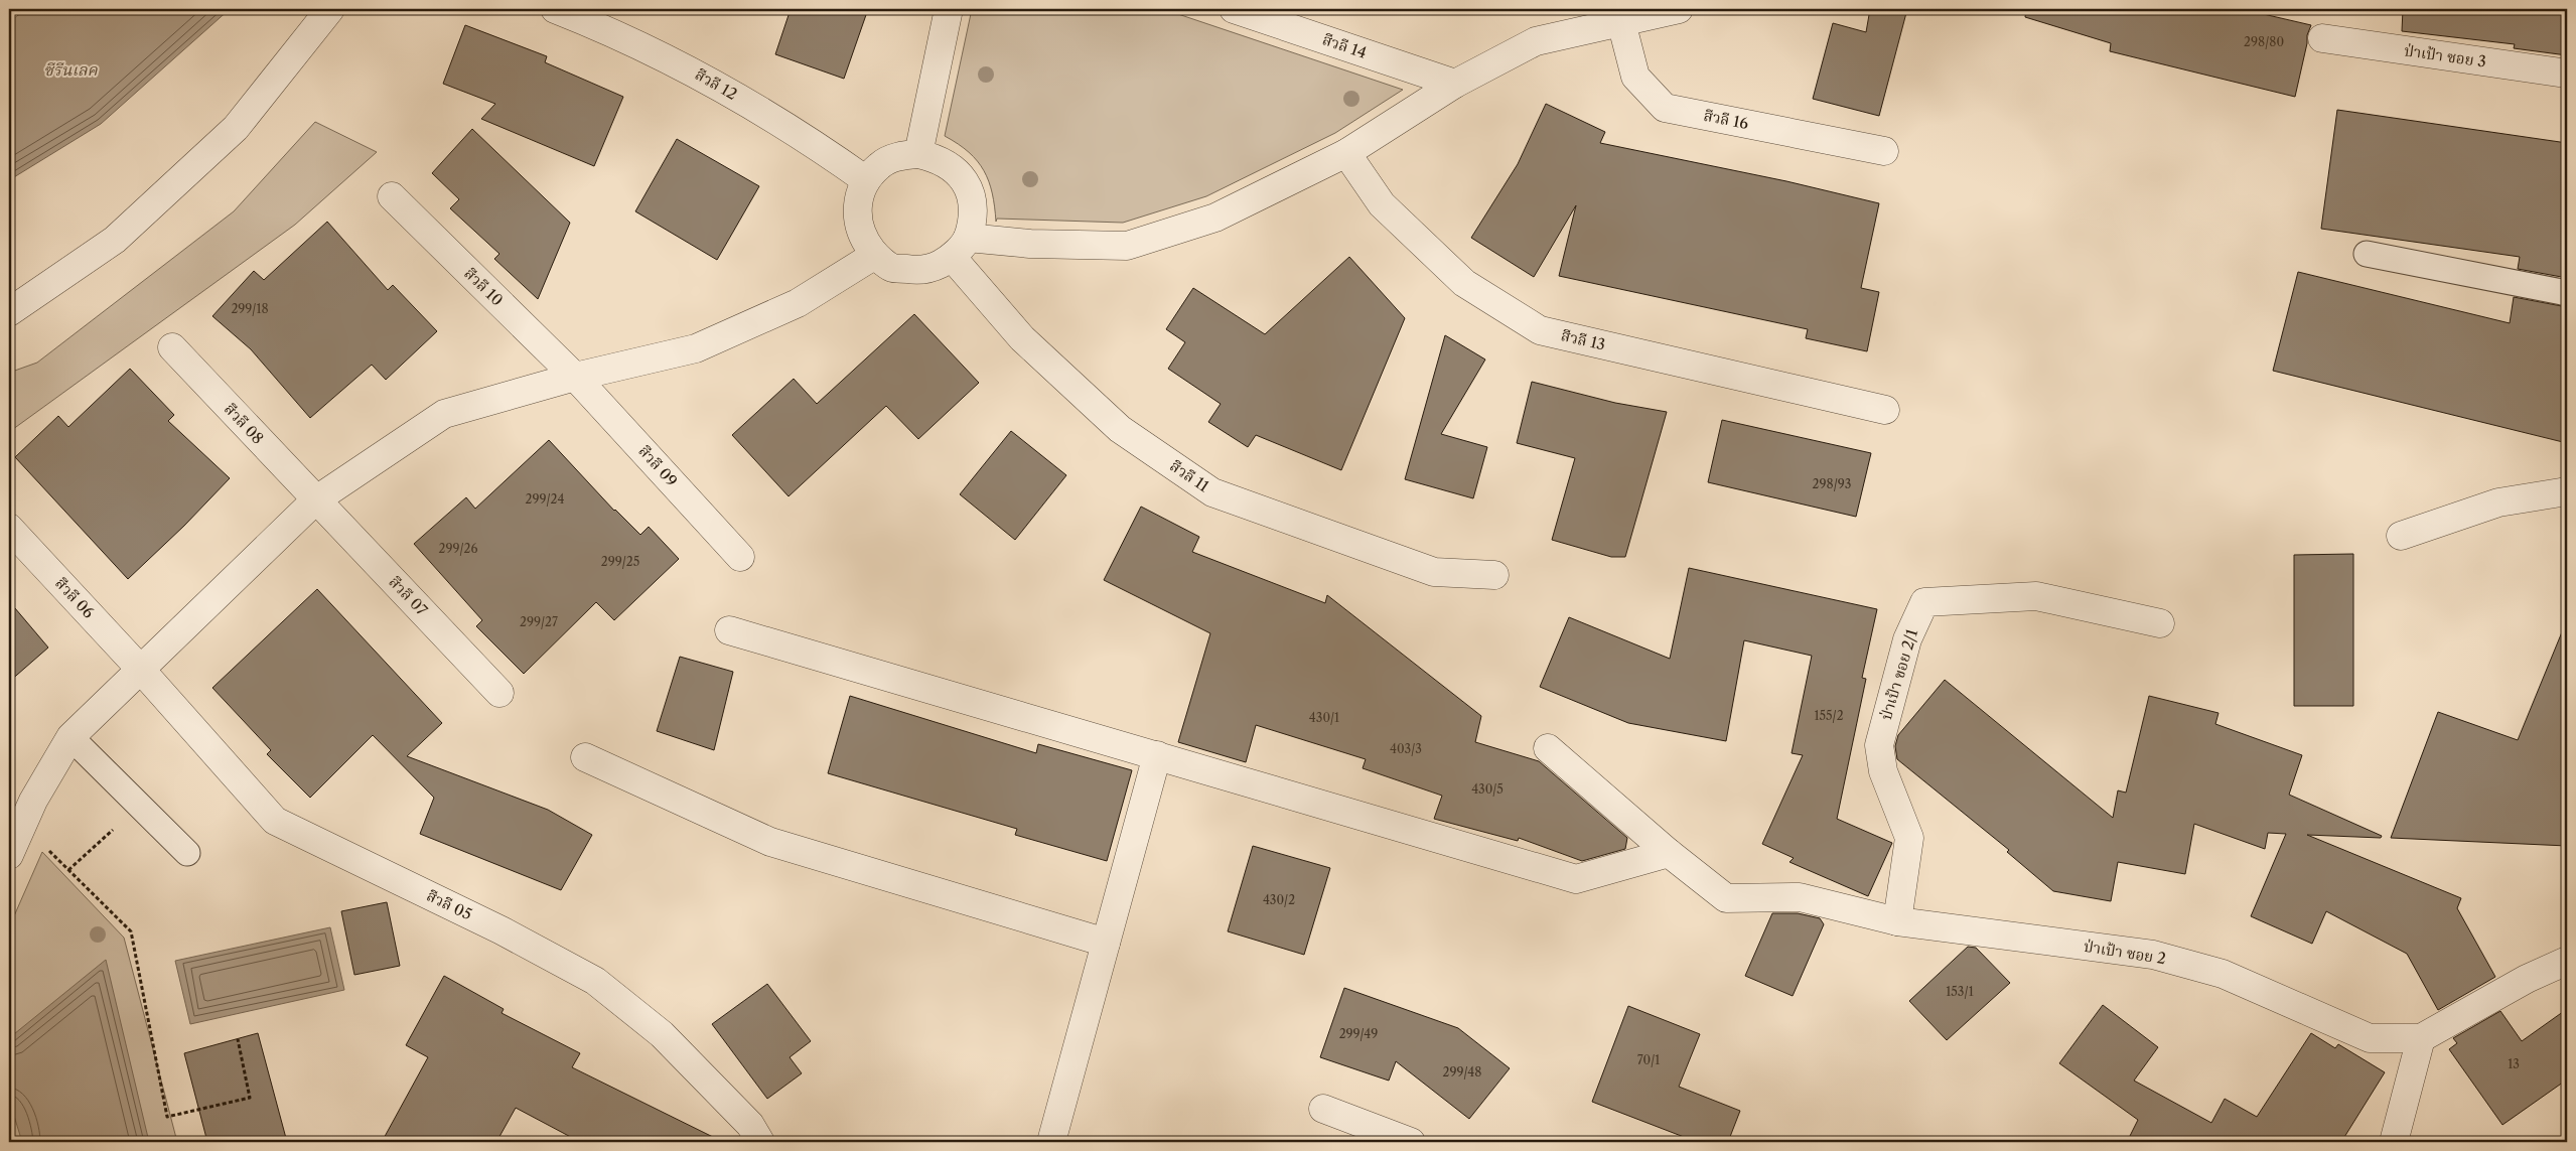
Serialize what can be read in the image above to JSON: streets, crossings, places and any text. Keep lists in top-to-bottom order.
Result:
{
  "streets": {
    "street": [
      "สีวลี 14",
      "ป่าเป้า ซอย 3",
      "สีวลี 12",
      "สีวลี 16",
      "สีวลี 10",
      "สีวลี 13",
      "สีวลี 08",
      "สีวลี 09",
      "สีวลี 11",
      "สีวลี 07",
      "สีวลี 06",
      "ป่าเป้า ขอย 2/1",
      "สีวลี 05",
      "ป่าเป้า ซอย 2"
    ]
  },
  "crossings": [
    ["สีวลี 12", "สีวลี 11"],
    ["สีวลี 10", "สีวลี 09"],
    ["สีวลี 08", "สีวลี 07"],
    ["สีวลี 06", "สีวลี 05"],
    ["ป่าเป้า ขอย 2/1", "ป่าเป้า ซอย 2"]
  ],
  "water": ["ซีรีนเลค"],
  "house_numbers": [
    "298/80",
    "299/18",
    "298/93",
    "299/24",
    "299/26",
    "299/25",
    "299/27",
    "155/2",
    "430/1",
    "403/3",
    "430/5",
    "430/2",
    "153/1",
    "299/49",
    "70/1",
    "13",
    "299/48"
  ]
}
